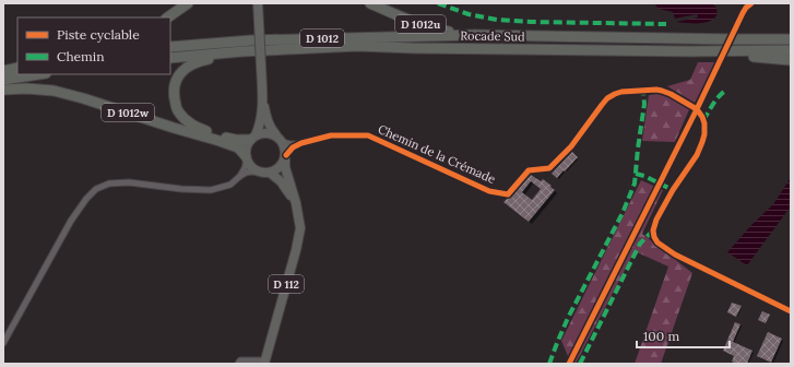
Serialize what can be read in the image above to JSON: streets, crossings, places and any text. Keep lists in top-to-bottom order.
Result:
{
  "streets": {
    "highway": [
      "D 1012u",
      "Rocade Sud",
      "D 1012",
      "D 1012w"
    ],
    "main road": ["D 112"],
    "street": ["Chemin de la Crémade"]
  },
  "crossings": [
    ["D 1012u", "Rocade Sud"],
    ["D 1012w", "D 112"]
  ],
  "legend": ["Piste cyclable", "Chemin"],
  "scale_bar": "100 m"
}
